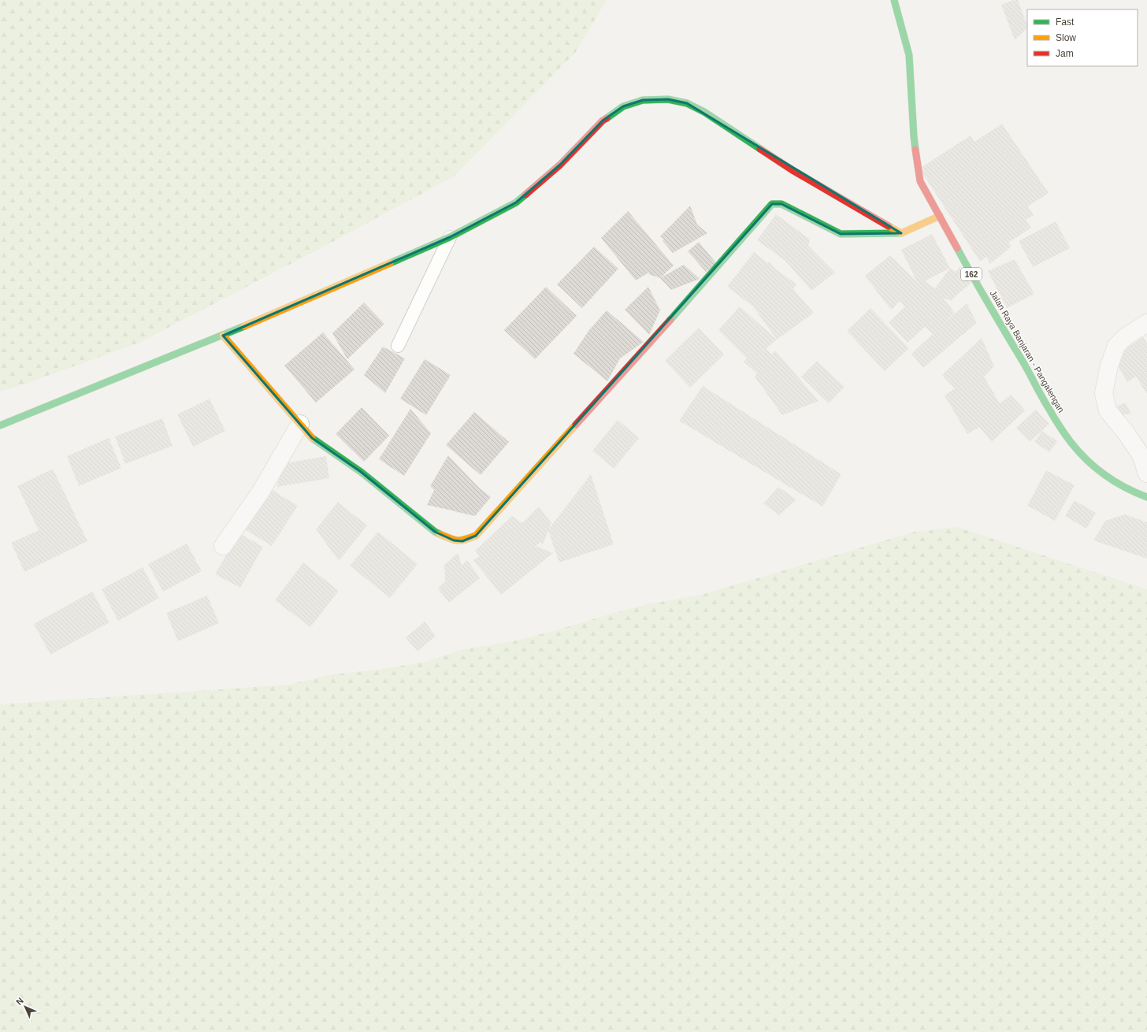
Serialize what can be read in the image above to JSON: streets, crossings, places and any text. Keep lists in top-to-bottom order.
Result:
{
  "streets": {
    "street": ["162", "Jalan Raya Banjaran - Pangalengan"]
  },
  "legend": ["Fast", "Slow", "Jam"],
  "north": "top left"
}
